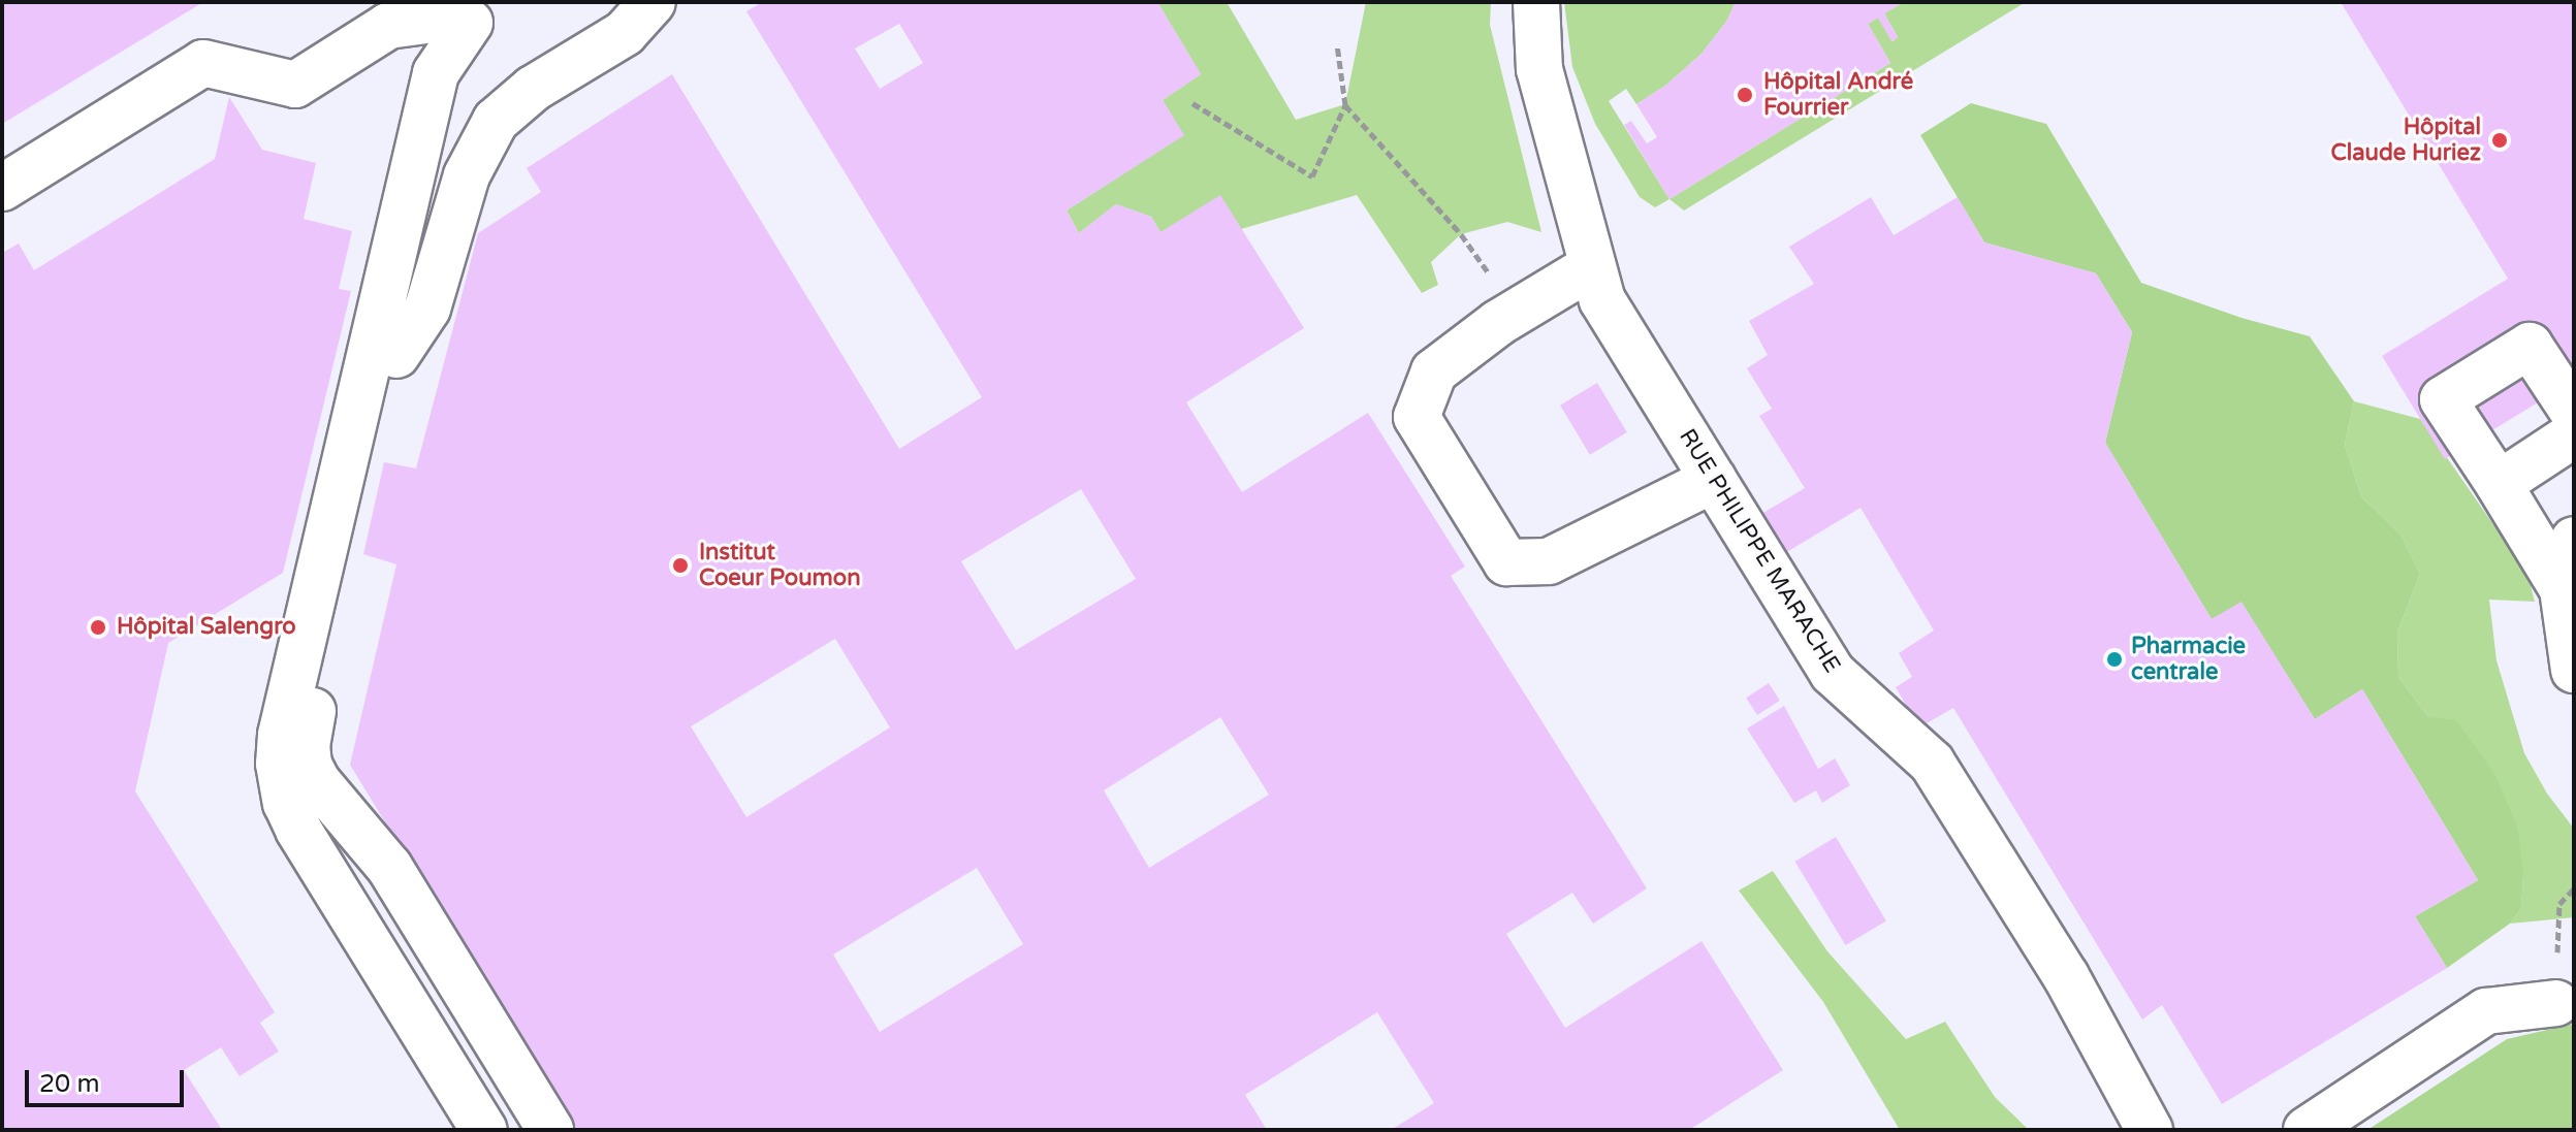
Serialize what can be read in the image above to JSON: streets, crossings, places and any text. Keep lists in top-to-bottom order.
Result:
{
  "streets": {
    "street": ["RUE PHILIPPE MARACHE"]
  },
  "places": [
    "Hôpital André Fourrier",
    "Hôpital Claude Huriez",
    "Institut Coeur Poumon",
    "Hôpital Salengro",
    "Pharmacie centrale"
  ],
  "scale_bar": "20 m"
}
